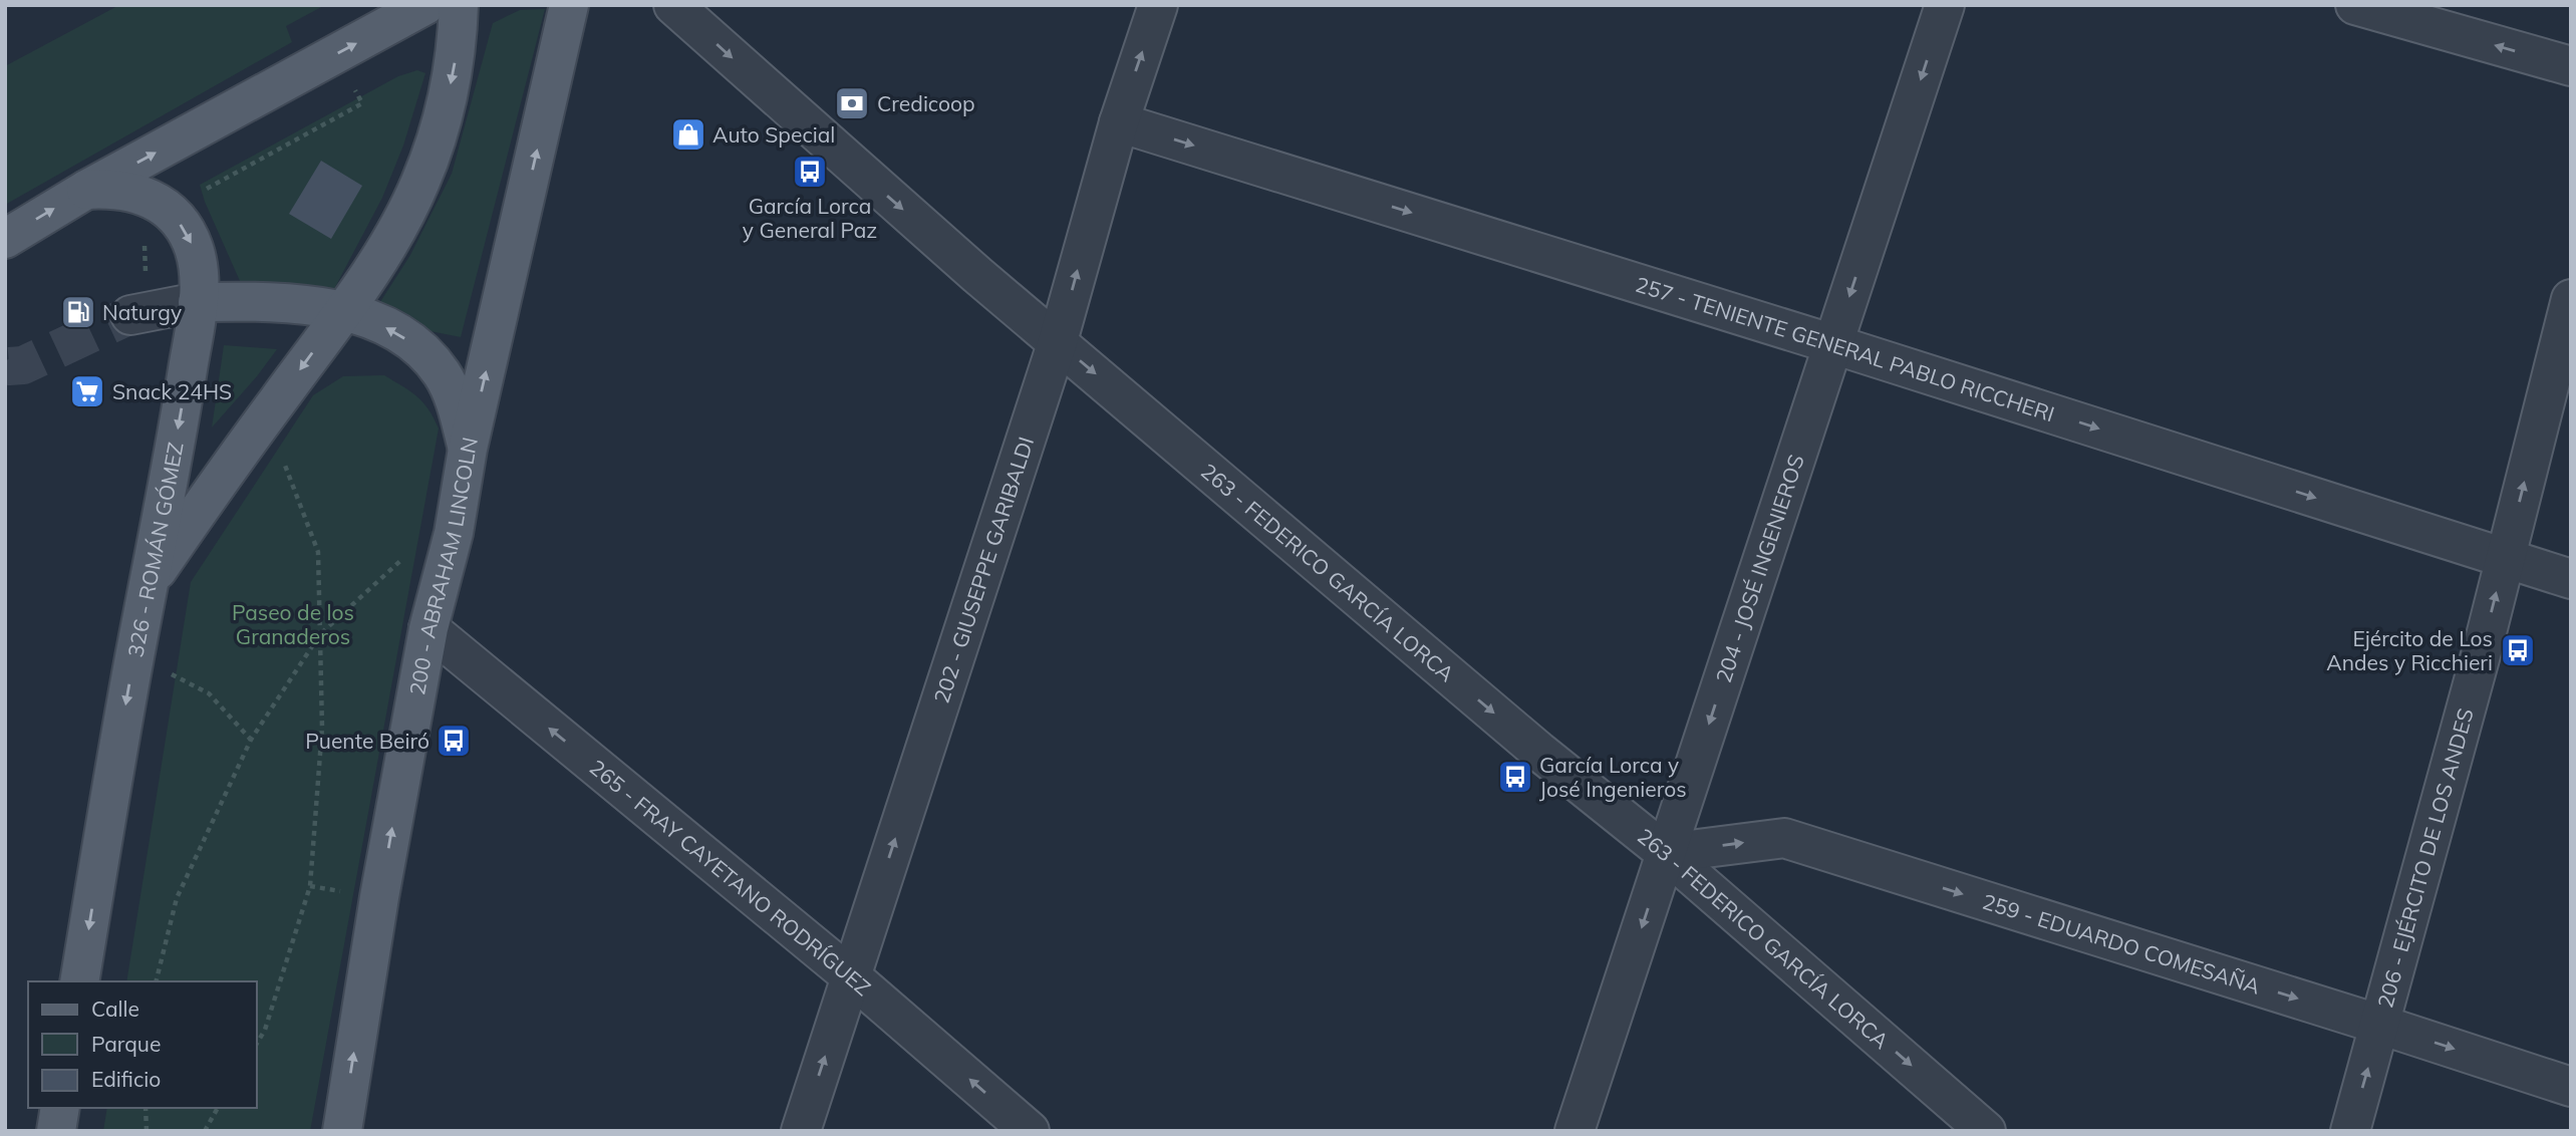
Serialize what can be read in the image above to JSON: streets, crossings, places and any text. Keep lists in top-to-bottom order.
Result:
{
  "streets": {
    "main road": ["326 - ROMÁN GÓMEZ", "200 - ABRAHAM LINCOLN"],
    "street": [
      "257 - TENIENTE GENERAL PABLO RICCHERI",
      "204 - JOSÉ INGENIEROS",
      "202 - GIUSEPPE GARIBALDI",
      "263 - FEDERICO GARCÍA LORCA",
      "206 - EJÉRCITO DE LOS ANDES",
      "265 - FRAY CAYETANO RODRÍGUEZ",
      "259 - EDUARDO COMESAÑA"
    ]
  },
  "crossings": [
    ["257 - TENIENTE GENERAL PABLO RICCHERI", "204 - JOSÉ INGENIEROS"],
    ["257 - TENIENTE GENERAL PABLO RICCHERI", "202 - GIUSEPPE GARIBALDI"],
    ["257 - TENIENTE GENERAL PABLO RICCHERI", "206 - EJÉRCITO DE LOS ANDES"],
    ["200 - ABRAHAM LINCOLN", "265 - FRAY CAYETANO RODRÍGUEZ"],
    ["204 - JOSÉ INGENIEROS", "263 - FEDERICO GARCÍA LORCA"],
    ["204 - JOSÉ INGENIEROS", "259 - EDUARDO COMESAÑA"],
    ["202 - GIUSEPPE GARIBALDI", "263 - FEDERICO GARCÍA LORCA"],
    ["202 - GIUSEPPE GARIBALDI", "265 - FRAY CAYETANO RODRÍGUEZ"],
    ["263 - FEDERICO GARCÍA LORCA", "259 - EDUARDO COMESAÑA"],
    ["206 - EJÉRCITO DE LOS ANDES", "259 - EDUARDO COMESAÑA"]
  ],
  "one_way": [
    "257 - TENIENTE GENERAL PABLO RICCHERI",
    "204 - JOSÉ INGENIEROS",
    "202 - GIUSEPPE GARIBALDI",
    "263 - FEDERICO GARCÍA LORCA",
    "206 - EJÉRCITO DE LOS ANDES",
    "265 - FRAY CAYETANO RODRÍGUEZ",
    "259 - EDUARDO COMESAÑA"
  ],
  "parks": ["Paseo de los Granaderos"],
  "places": {
    "bank": ["Credicoop"],
    "shop": ["Auto Special"],
    "bus stop": [
      "García Lorca y General Paz",
      "Ejército de Los Andes y Ricchieri",
      "Puente Beiró",
      "García Lorca y José Ingenieros"
    ],
    "fuel station": ["Naturgy"],
    "supermarket": ["Snack 24HS"]
  },
  "legend": ["Calle", "Parque", "Edificio"]
}
